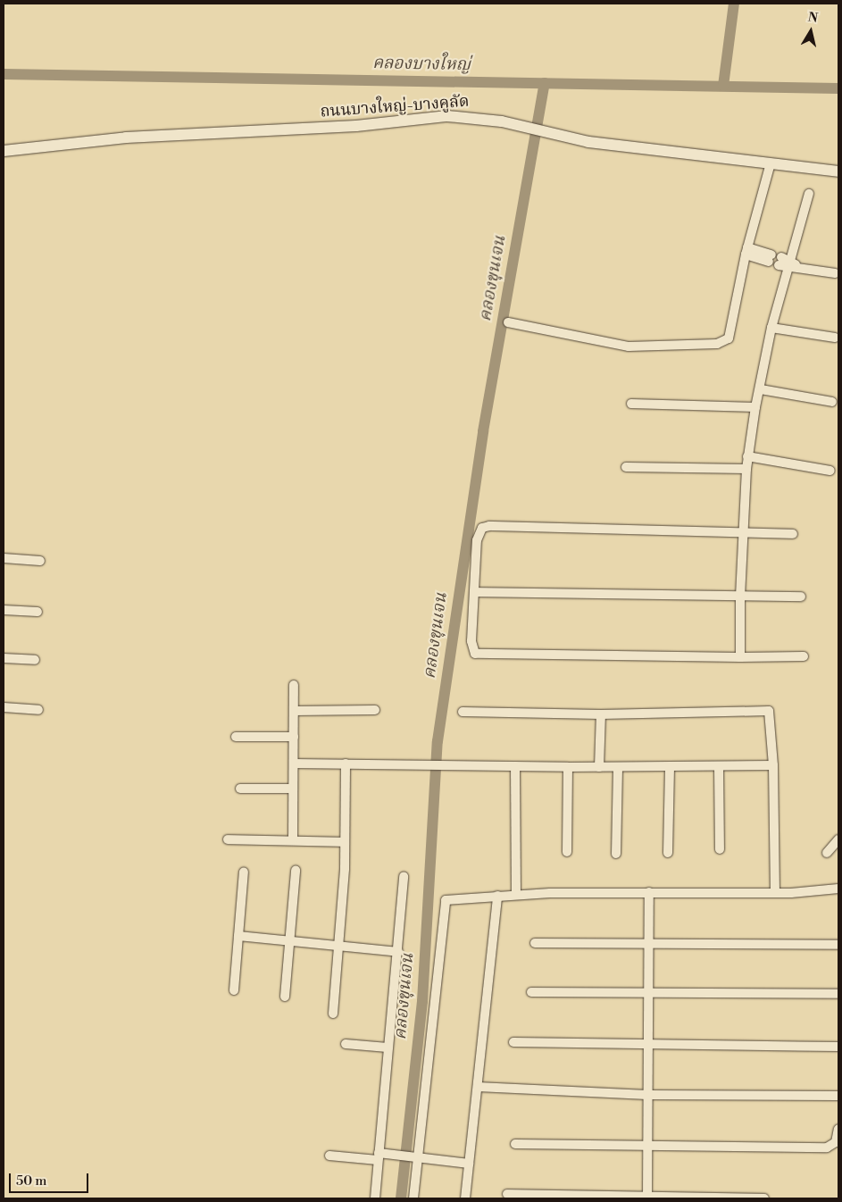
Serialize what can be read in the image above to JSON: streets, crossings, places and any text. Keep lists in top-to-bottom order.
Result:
{
  "streets": {
    "street": ["ถนนบางใหญ่-บางคูลัด"]
  },
  "water": ["คลองบางใหญ่", "คลองขุนเจน"],
  "scale_bar": "50 m",
  "north": "top"
}
